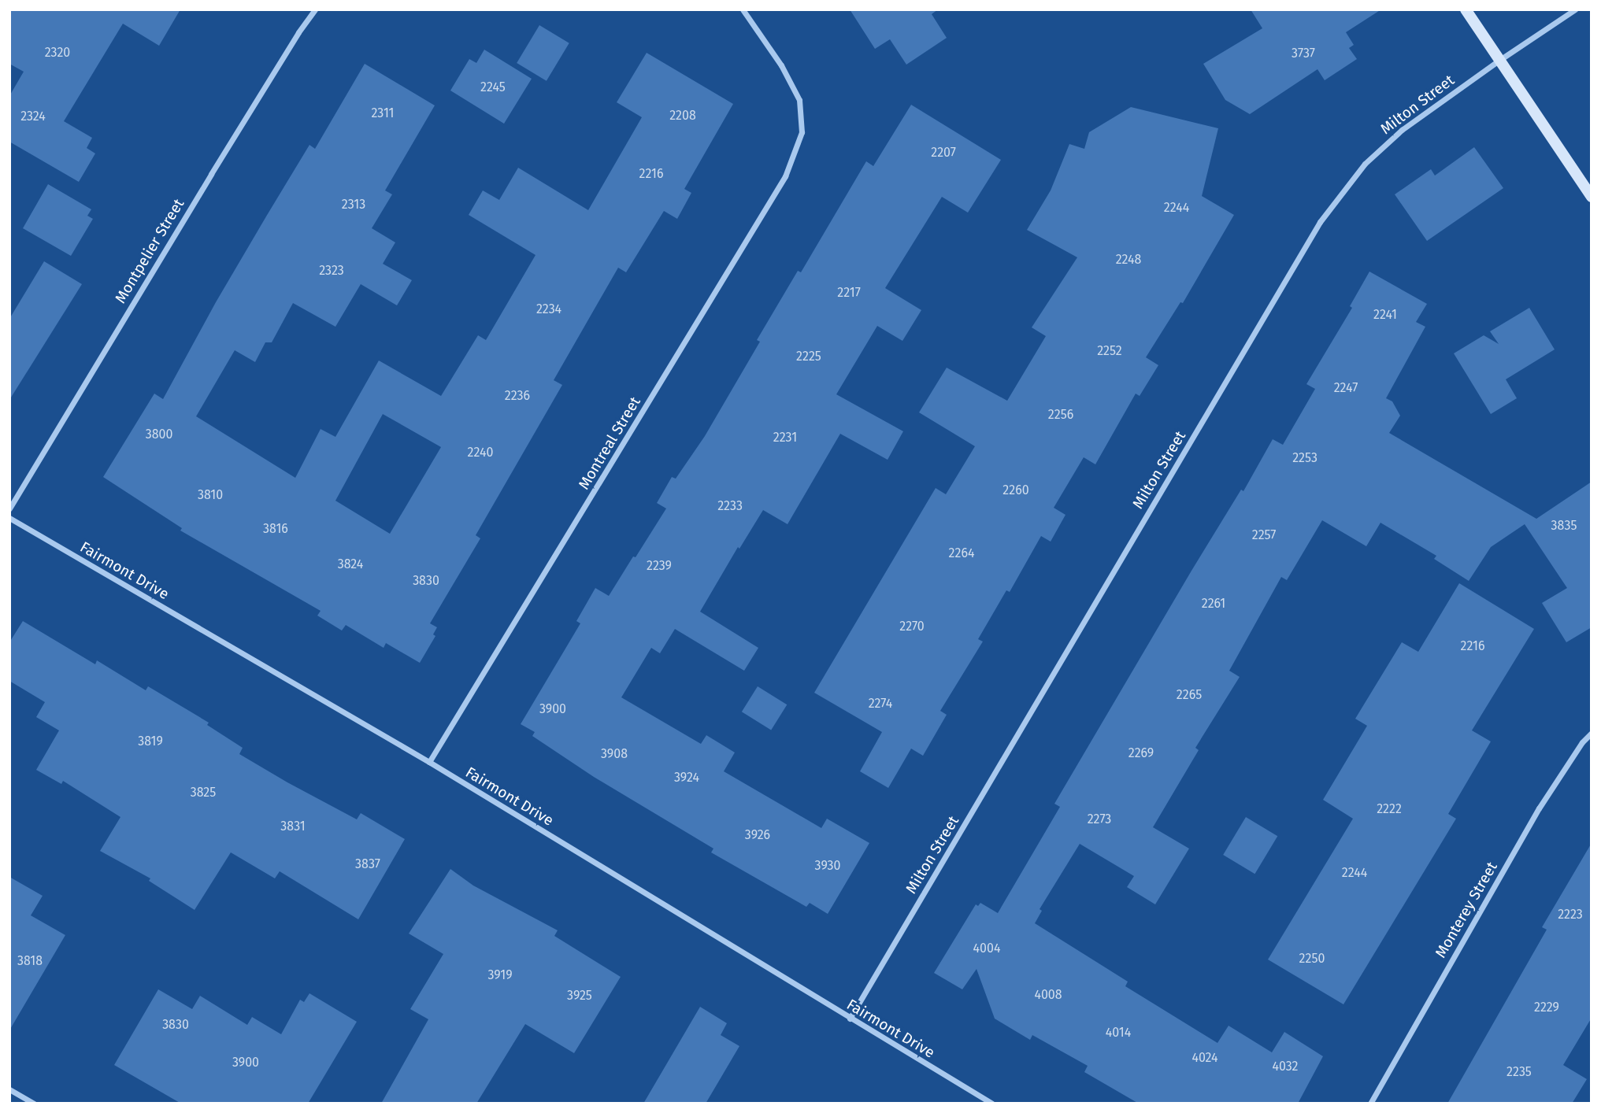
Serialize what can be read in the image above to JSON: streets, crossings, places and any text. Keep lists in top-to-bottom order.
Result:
{
  "streets": {
    "street": [
      "Milton Street",
      "Montpelier Street",
      "Montreal Street",
      "Fairmont Drive",
      "Monterey Street"
    ]
  },
  "crossings": [
    ["Milton Street", "Fairmont Drive"],
    ["Montreal Street", "Fairmont Drive"]
  ],
  "house_numbers": [
    "2320",
    "3737",
    "2245",
    "2311",
    "2208",
    "2324",
    "2207",
    "2216",
    "2313",
    "2244",
    "2248",
    "2323",
    "2217",
    "2234",
    "2241",
    "2252",
    "2225",
    "2247",
    "2236",
    "2256",
    "3800",
    "2231",
    "2240",
    "2253",
    "2260",
    "3810",
    "2233",
    "3835",
    "3816",
    "2257",
    "2264",
    "3824",
    "2239",
    "3830",
    "2261",
    "2270",
    "2216",
    "2265",
    "2274",
    "3900",
    "3819",
    "2269",
    "3908",
    "3924",
    "3825",
    "2222",
    "2273",
    "3831",
    "3926",
    "3837",
    "3930",
    "2244",
    "2223",
    "4004",
    "2250",
    "3818",
    "3919",
    "4008",
    "3925",
    "2229",
    "3830",
    "4014",
    "4024",
    "3900",
    "4032",
    "2235"
  ]
}
